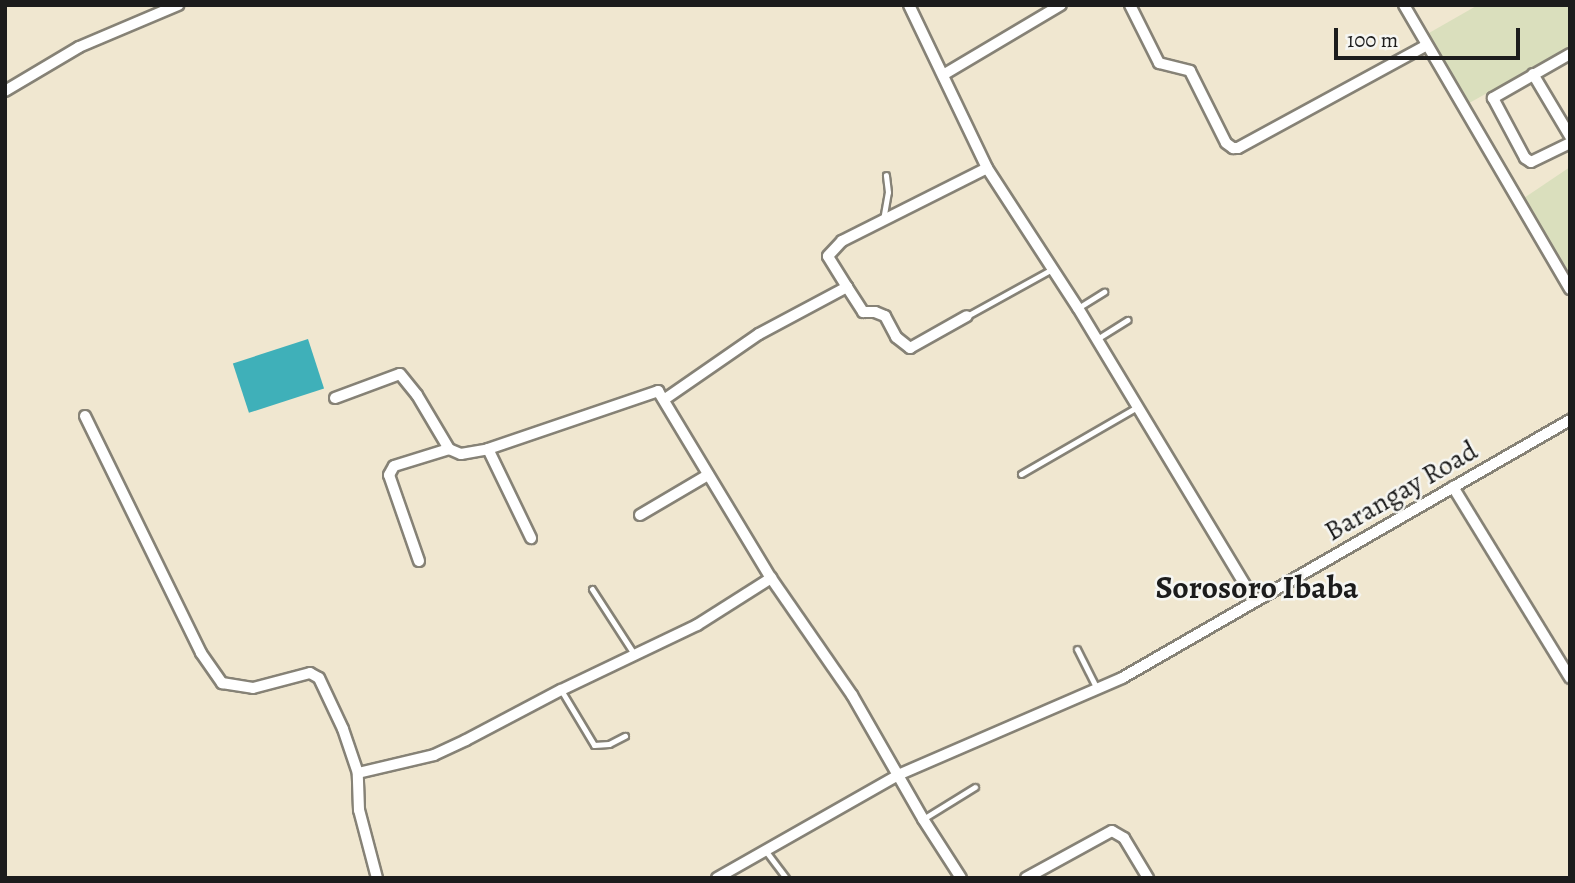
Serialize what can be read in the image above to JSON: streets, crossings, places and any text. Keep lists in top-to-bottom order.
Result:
{
  "streets": {
    "street": ["Barangay Road"]
  },
  "districts": ["Sorosoro Ibaba"],
  "scale_bar": "100 m"
}
